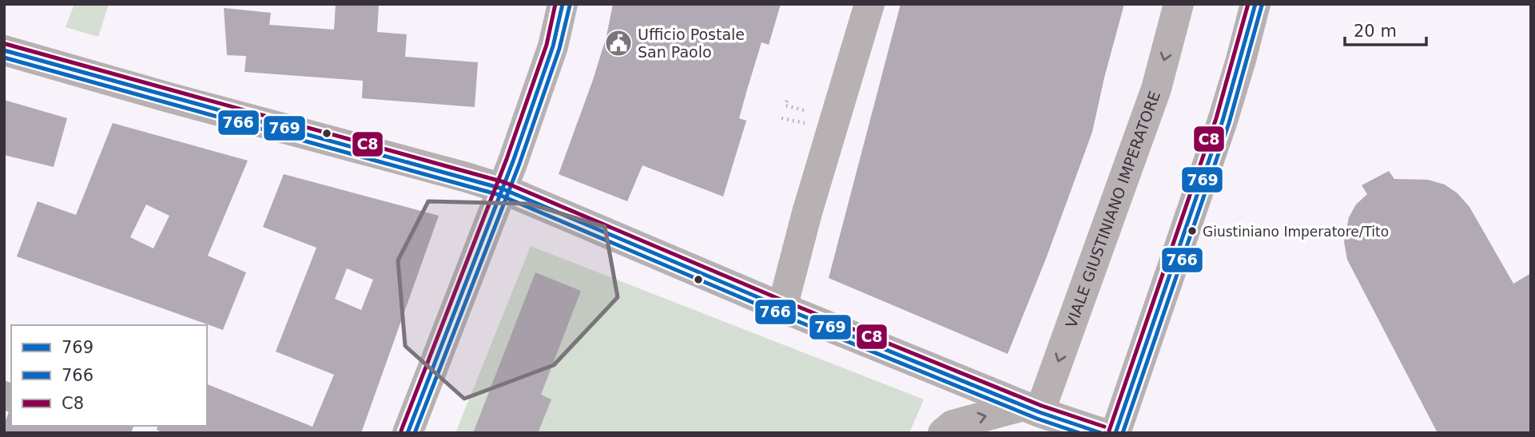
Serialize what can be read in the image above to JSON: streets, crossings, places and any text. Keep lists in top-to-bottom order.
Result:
{
  "streets": {
    "street": ["VIALE GIUSTINIANO IMPERATORE"]
  },
  "places": {
    "public building": ["Ufficio Postale San Paolo"],
    "other": ["Giustiniano Imperatore/Tito"]
  },
  "lines": ["transit line 769", "transit line C8", "transit line 766"],
  "legend": ["769", "766", "C8"],
  "scale_bar": "20 m"
}
